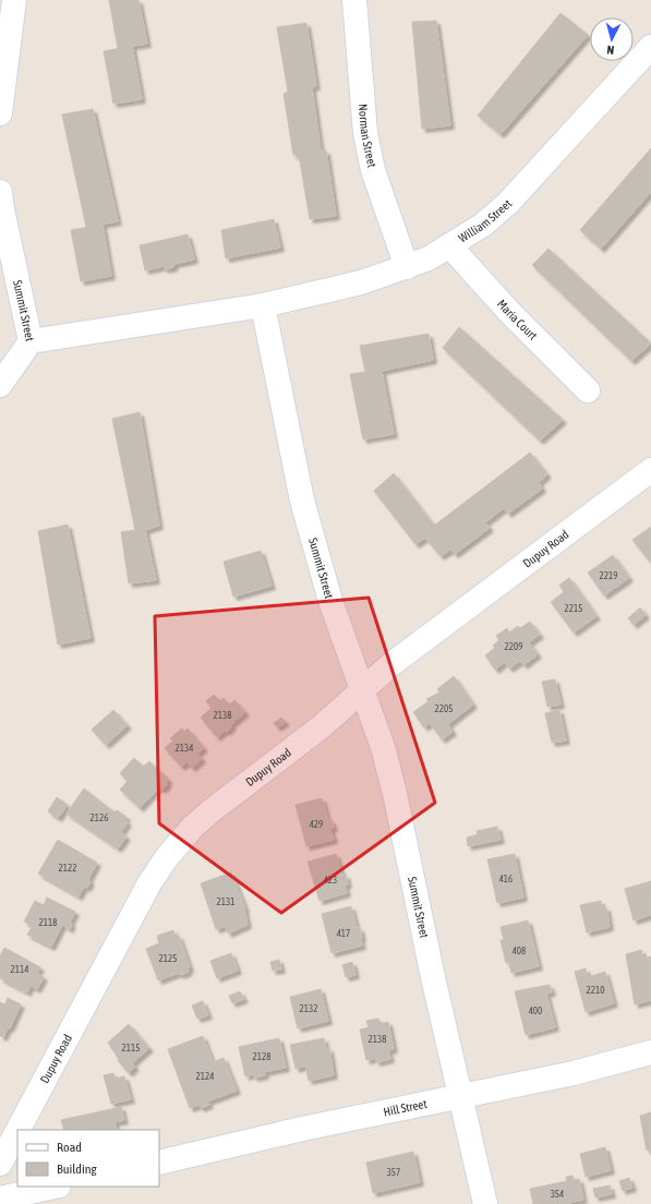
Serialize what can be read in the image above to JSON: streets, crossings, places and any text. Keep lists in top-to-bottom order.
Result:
{
  "streets": {
    "street": [
      "Norman Street",
      "William Street",
      "Summit Street",
      "Maria Court",
      "Dupuy Road",
      "Hill Street"
    ]
  },
  "crossings": [
    ["Norman Street", "William Street"],
    ["William Street", "Summit Street"],
    ["William Street", "Maria Court"],
    ["Summit Street", "Dupuy Road"],
    ["Summit Street", "Hill Street"]
  ],
  "house_numbers": [
    "2219",
    "2215",
    "2209",
    "2205",
    "2138",
    "2134",
    "2126",
    "429",
    "2122",
    "416",
    "423",
    "2131",
    "2118",
    "417",
    "408",
    "2125",
    "2114",
    "2210",
    "2132",
    "400",
    "2138",
    "2115",
    "2128",
    "2124",
    "357",
    "354"
  ],
  "legend": ["Road", "Building"],
  "north": "bottom"
}
